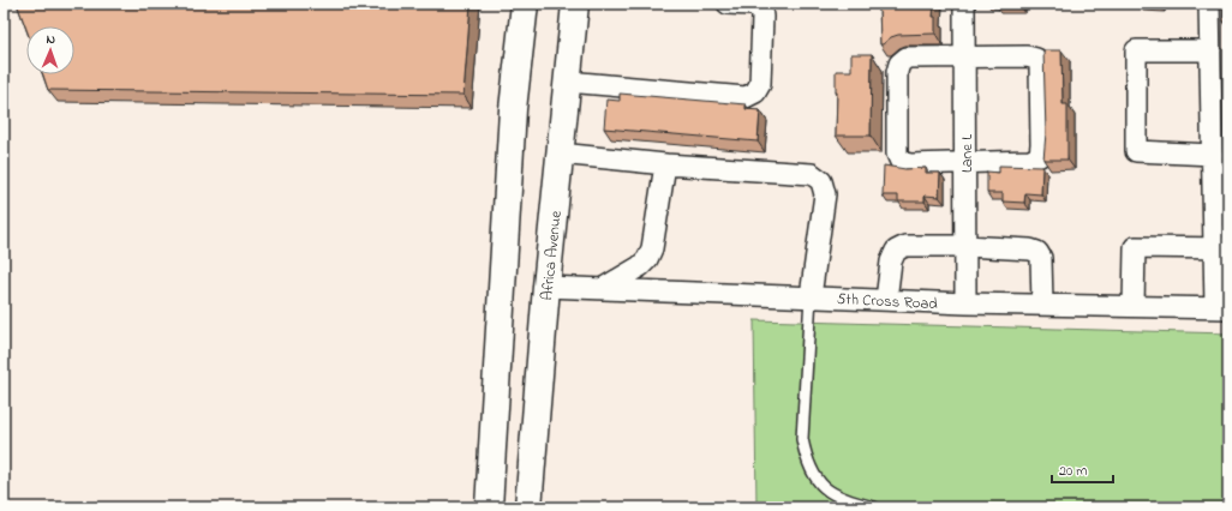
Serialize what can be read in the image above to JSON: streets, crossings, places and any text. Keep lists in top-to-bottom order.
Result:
{
  "streets": {
    "main road": ["Africa Avenue"],
    "street": ["Lane L", "5th Cross Road"]
  },
  "crossings": [
    ["Lane L", "5th Cross Road"],
    ["Africa Avenue", "5th Cross Road"]
  ],
  "scale_bar": "20 m",
  "north": "top"
}
